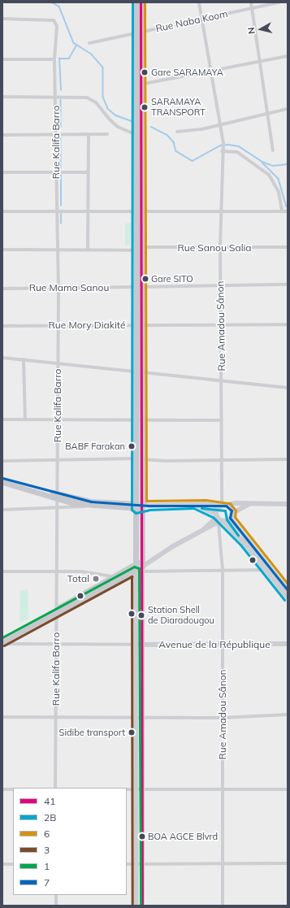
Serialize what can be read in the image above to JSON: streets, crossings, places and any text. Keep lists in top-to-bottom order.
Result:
{
  "streets": {
    "main road": ["Avenue de la République"],
    "street": [
      "Rue Naba Koom",
      "Rue Kalifa Barro",
      "Rue Sanou Salia",
      "Rue Mama Sanou",
      "Rue Mory Diakité",
      "Rue Amadou Sânon"
    ]
  },
  "crossings": [
    ["Rue Naba Koom", "Rue Amadou Sânon"],
    ["Rue Kalifa Barro", "Rue Mama Sanou"],
    ["Rue Kalifa Barro", "Rue Mory Diakité"],
    ["Rue Sanou Salia", "Rue Amadou Sânon"],
    ["Rue Mama Sanou", "Rue Amadou Sânon"],
    ["Rue Mory Diakité", "Rue Amadou Sânon"],
    ["Rue Amadou Sânon", "Avenue de la République"]
  ],
  "places": [
    "Gare SARAMAYA",
    "SARAMAYA TRANSPORT",
    "Gare SITO",
    "BABF Farakan",
    "Total",
    "Station Shell de Diaradougou",
    "Sidibe transport",
    "BOA AGCE Blvrd"
  ],
  "lines": [
    "transit line 41",
    "transit line 2B",
    "transit line 6",
    "transit line 7",
    "transit line 1",
    "transit line 3"
  ],
  "legend": [
    "41",
    "2B",
    "6",
    "3",
    "1",
    "7"
  ],
  "north": "left"
}
